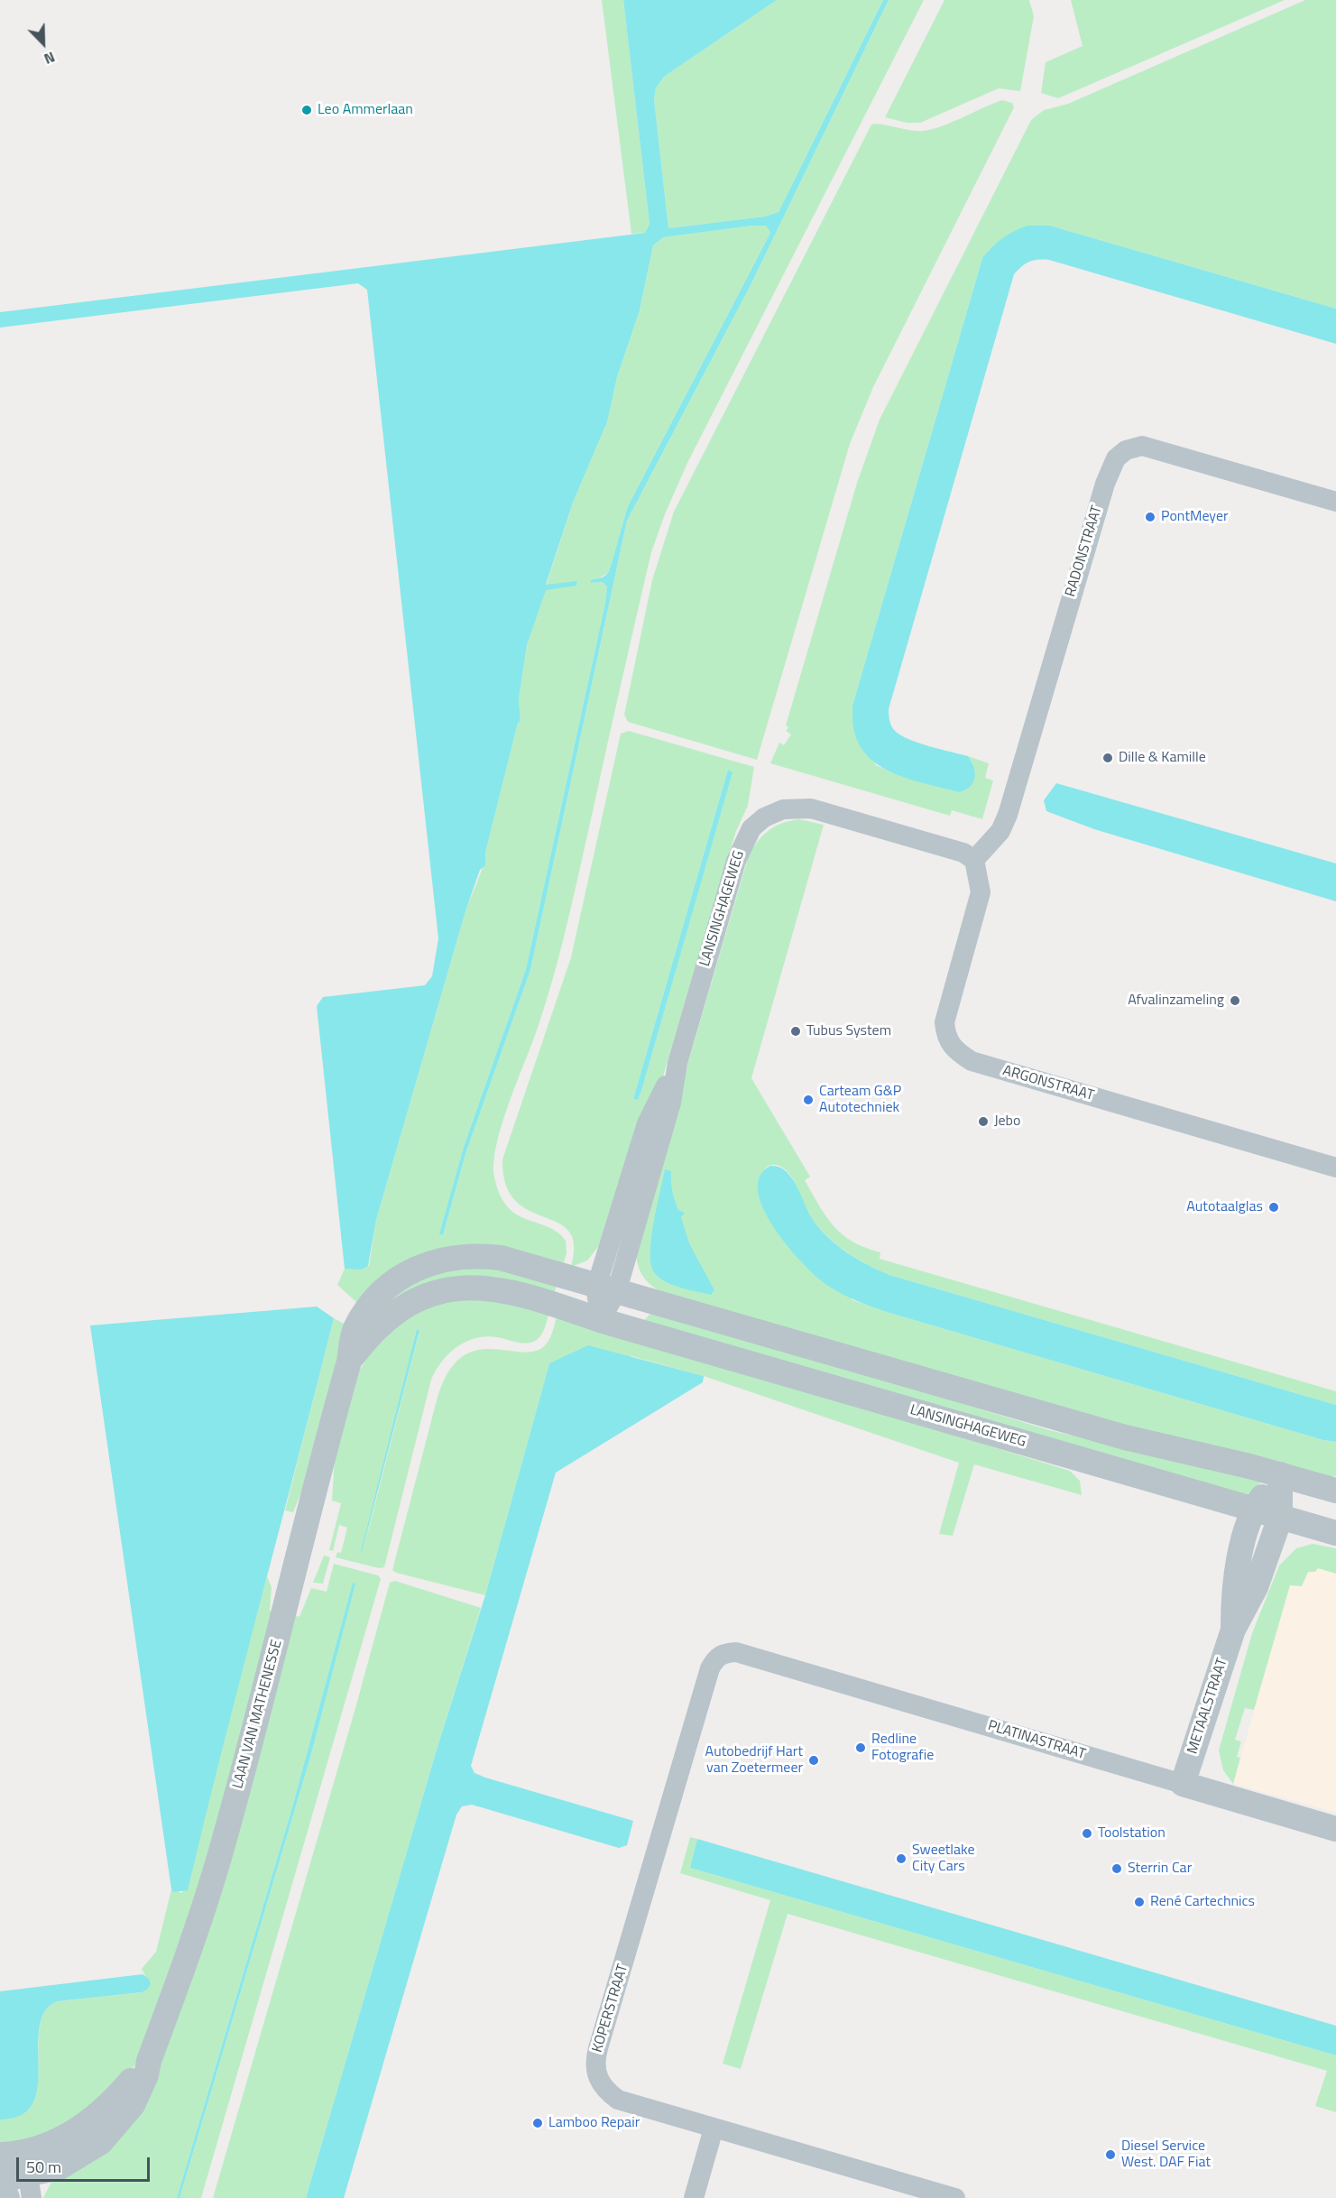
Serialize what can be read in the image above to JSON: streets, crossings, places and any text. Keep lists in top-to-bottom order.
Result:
{
  "streets": {
    "street": [
      "RADONSTRAAT",
      "LANSINGHAGEWEG",
      "ARGONSTRAAT",
      "METAALSTRAAT",
      "LAAN VAN MATHENESSE",
      "PLATINASTRAAT",
      "KOPERSTRAAT"
    ]
  },
  "crossings": [
    ["RADONSTRAAT", "LANSINGHAGEWEG"],
    ["RADONSTRAAT", "ARGONSTRAAT"],
    ["LANSINGHAGEWEG", "ARGONSTRAAT"],
    ["LANSINGHAGEWEG", "METAALSTRAAT"],
    ["LANSINGHAGEWEG", "LAAN VAN MATHENESSE"],
    ["METAALSTRAAT", "PLATINASTRAAT"],
    ["PLATINASTRAAT", "KOPERSTRAAT"]
  ],
  "places": [
    "Leo Ammerlaan",
    "PontMeyer",
    "Dille & Kamille",
    "Afvalinzameling",
    "Tubus System",
    "Carteam G&P Autotechniek",
    "Jebo",
    "Autotaalglas",
    "Redline Fotografie",
    "Autobedrijf Hart van Zoetermeer",
    "Toolstation",
    "Sweetlake City Cars",
    "Sterrin Car",
    "René Cartechnics",
    "Lamboo Repair",
    "Diesel Service West. DAF Fiat"
  ],
  "scale_bar": "50 m",
  "north": "bottom right"
}
